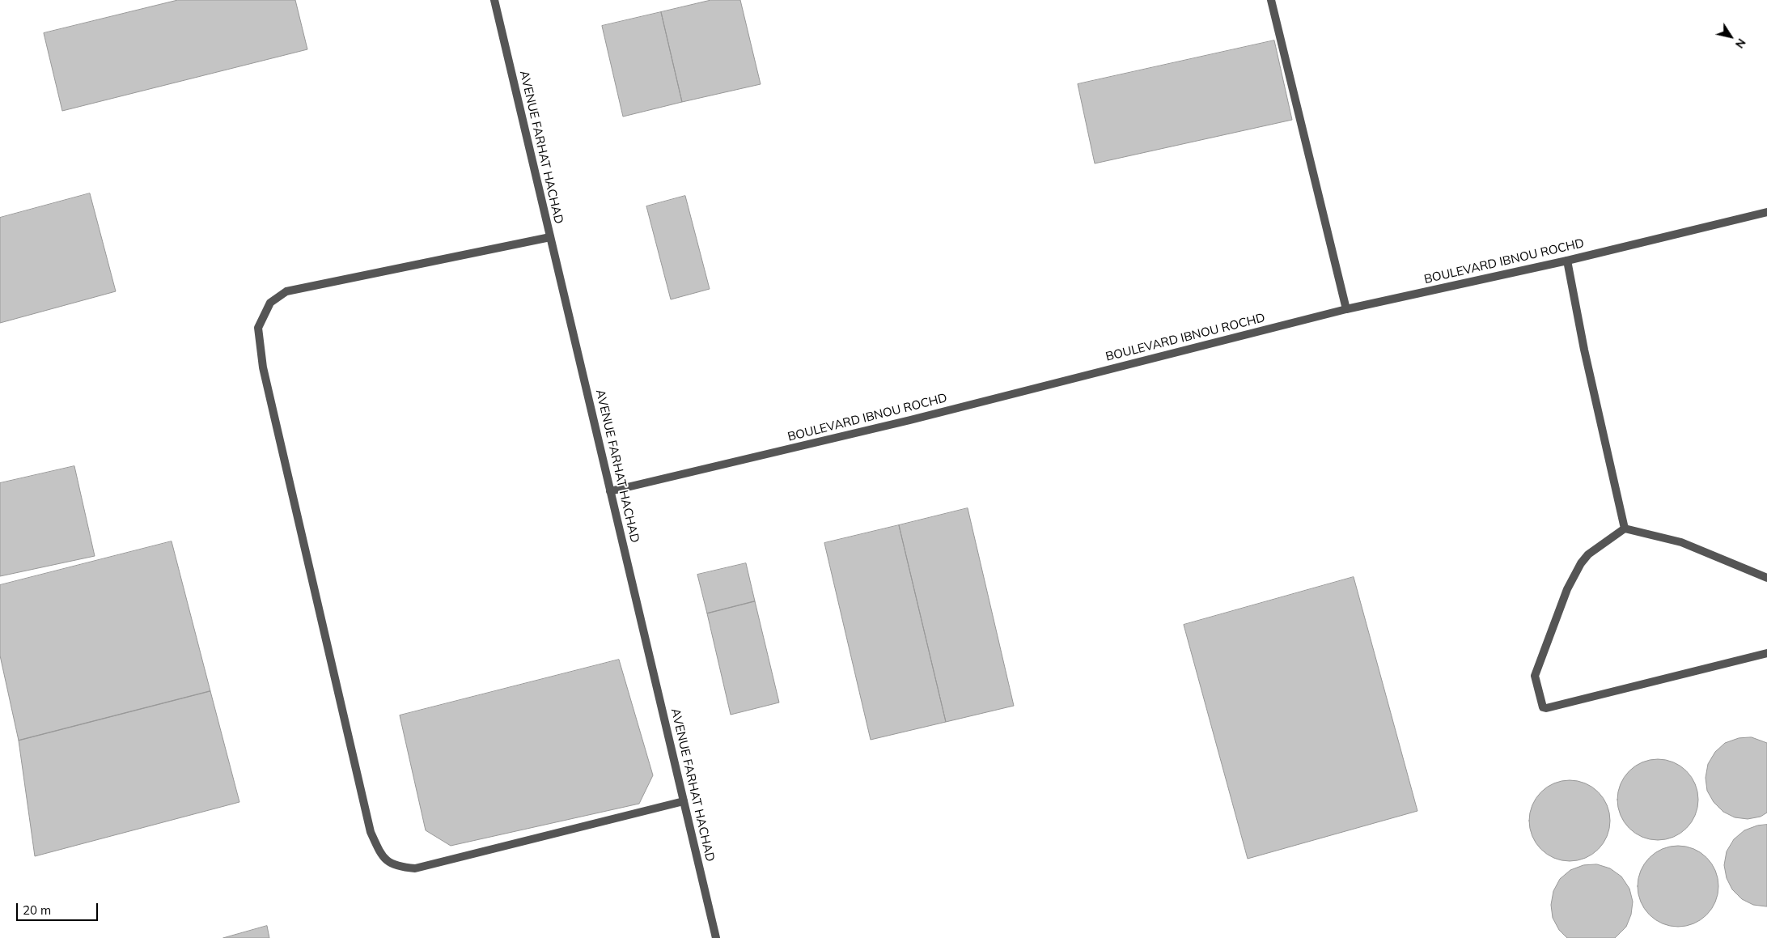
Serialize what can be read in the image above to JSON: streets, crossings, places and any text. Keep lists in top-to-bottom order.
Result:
{
  "streets": {
    "street": ["AVENUE FARHAT HACHAD", "BOULEVARD IBNOU ROCHD"]
  },
  "crossings": [
    ["AVENUE FARHAT HACHAD", "BOULEVARD IBNOU ROCHD"]
  ],
  "scale_bar": "20 m",
  "north": "bottom right"
}
